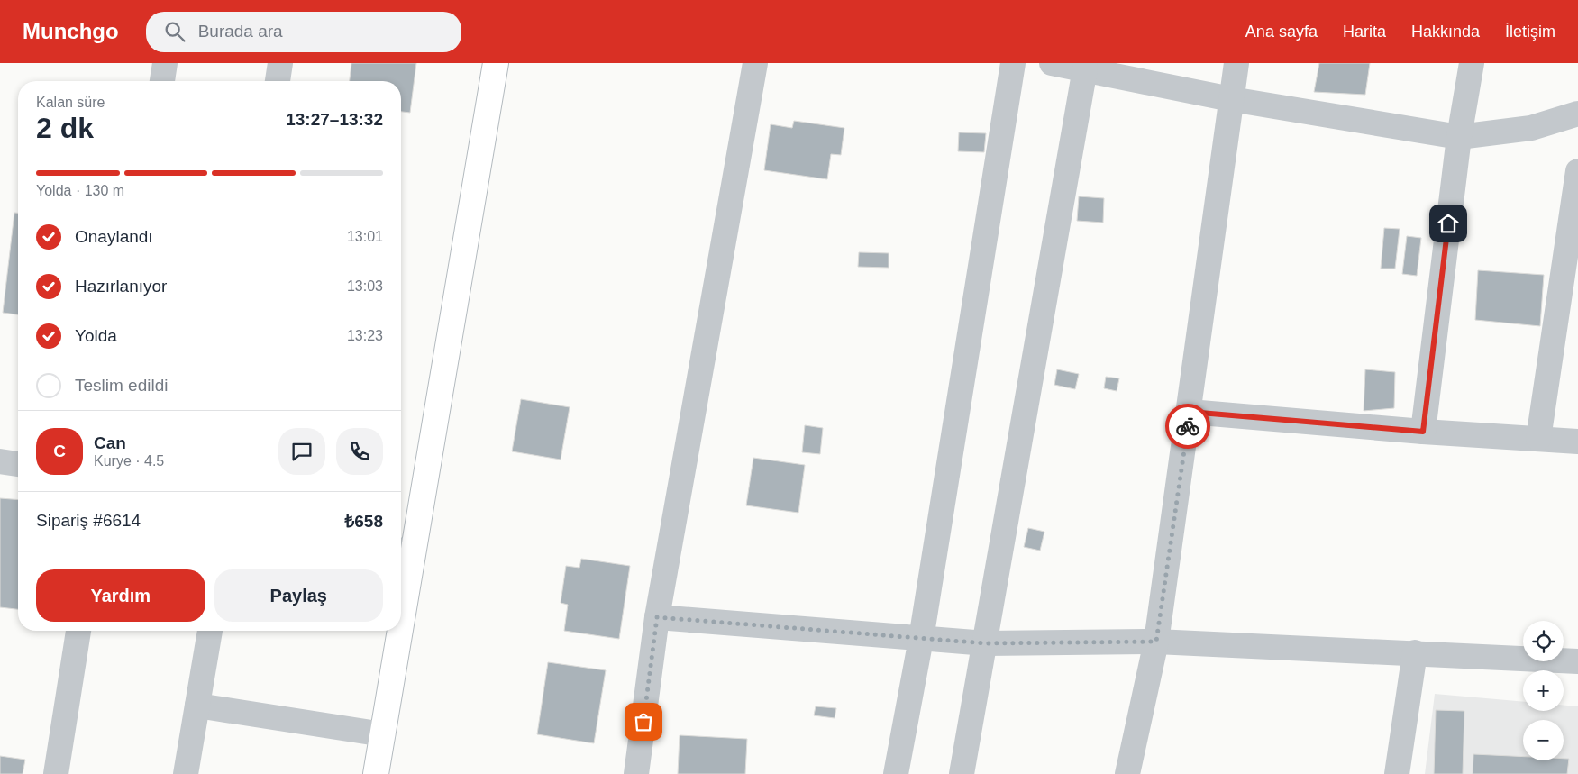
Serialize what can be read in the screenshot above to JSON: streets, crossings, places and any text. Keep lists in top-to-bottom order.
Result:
{
  "page": {
    "header": "Munchgo",
    "search": "Burada ara",
    "nav": [
      "Ana sayfa",
      "Harita",
      "Hakkında",
      "İletişim"
    ],
    "heading": ["2 dk", "Kalan süre", "13:27–13:32"],
    "panel": [
      "Can",
      "Kurye · 4.5",
      "Sipariş #6614",
      "₺658"
    ],
    "bar": "Yolda · 130 m",
    "list": [
      ["Onaylandı", "13:01"],
      ["Hazırlanıyor", "13:03"],
      ["Yolda", "13:23"],
      "Teslim edildi"
    ],
    "round": "C",
    "buttons": ["Yardım", "Paylaş"],
    "map_buttons": ["+", "−"]
  }
}
